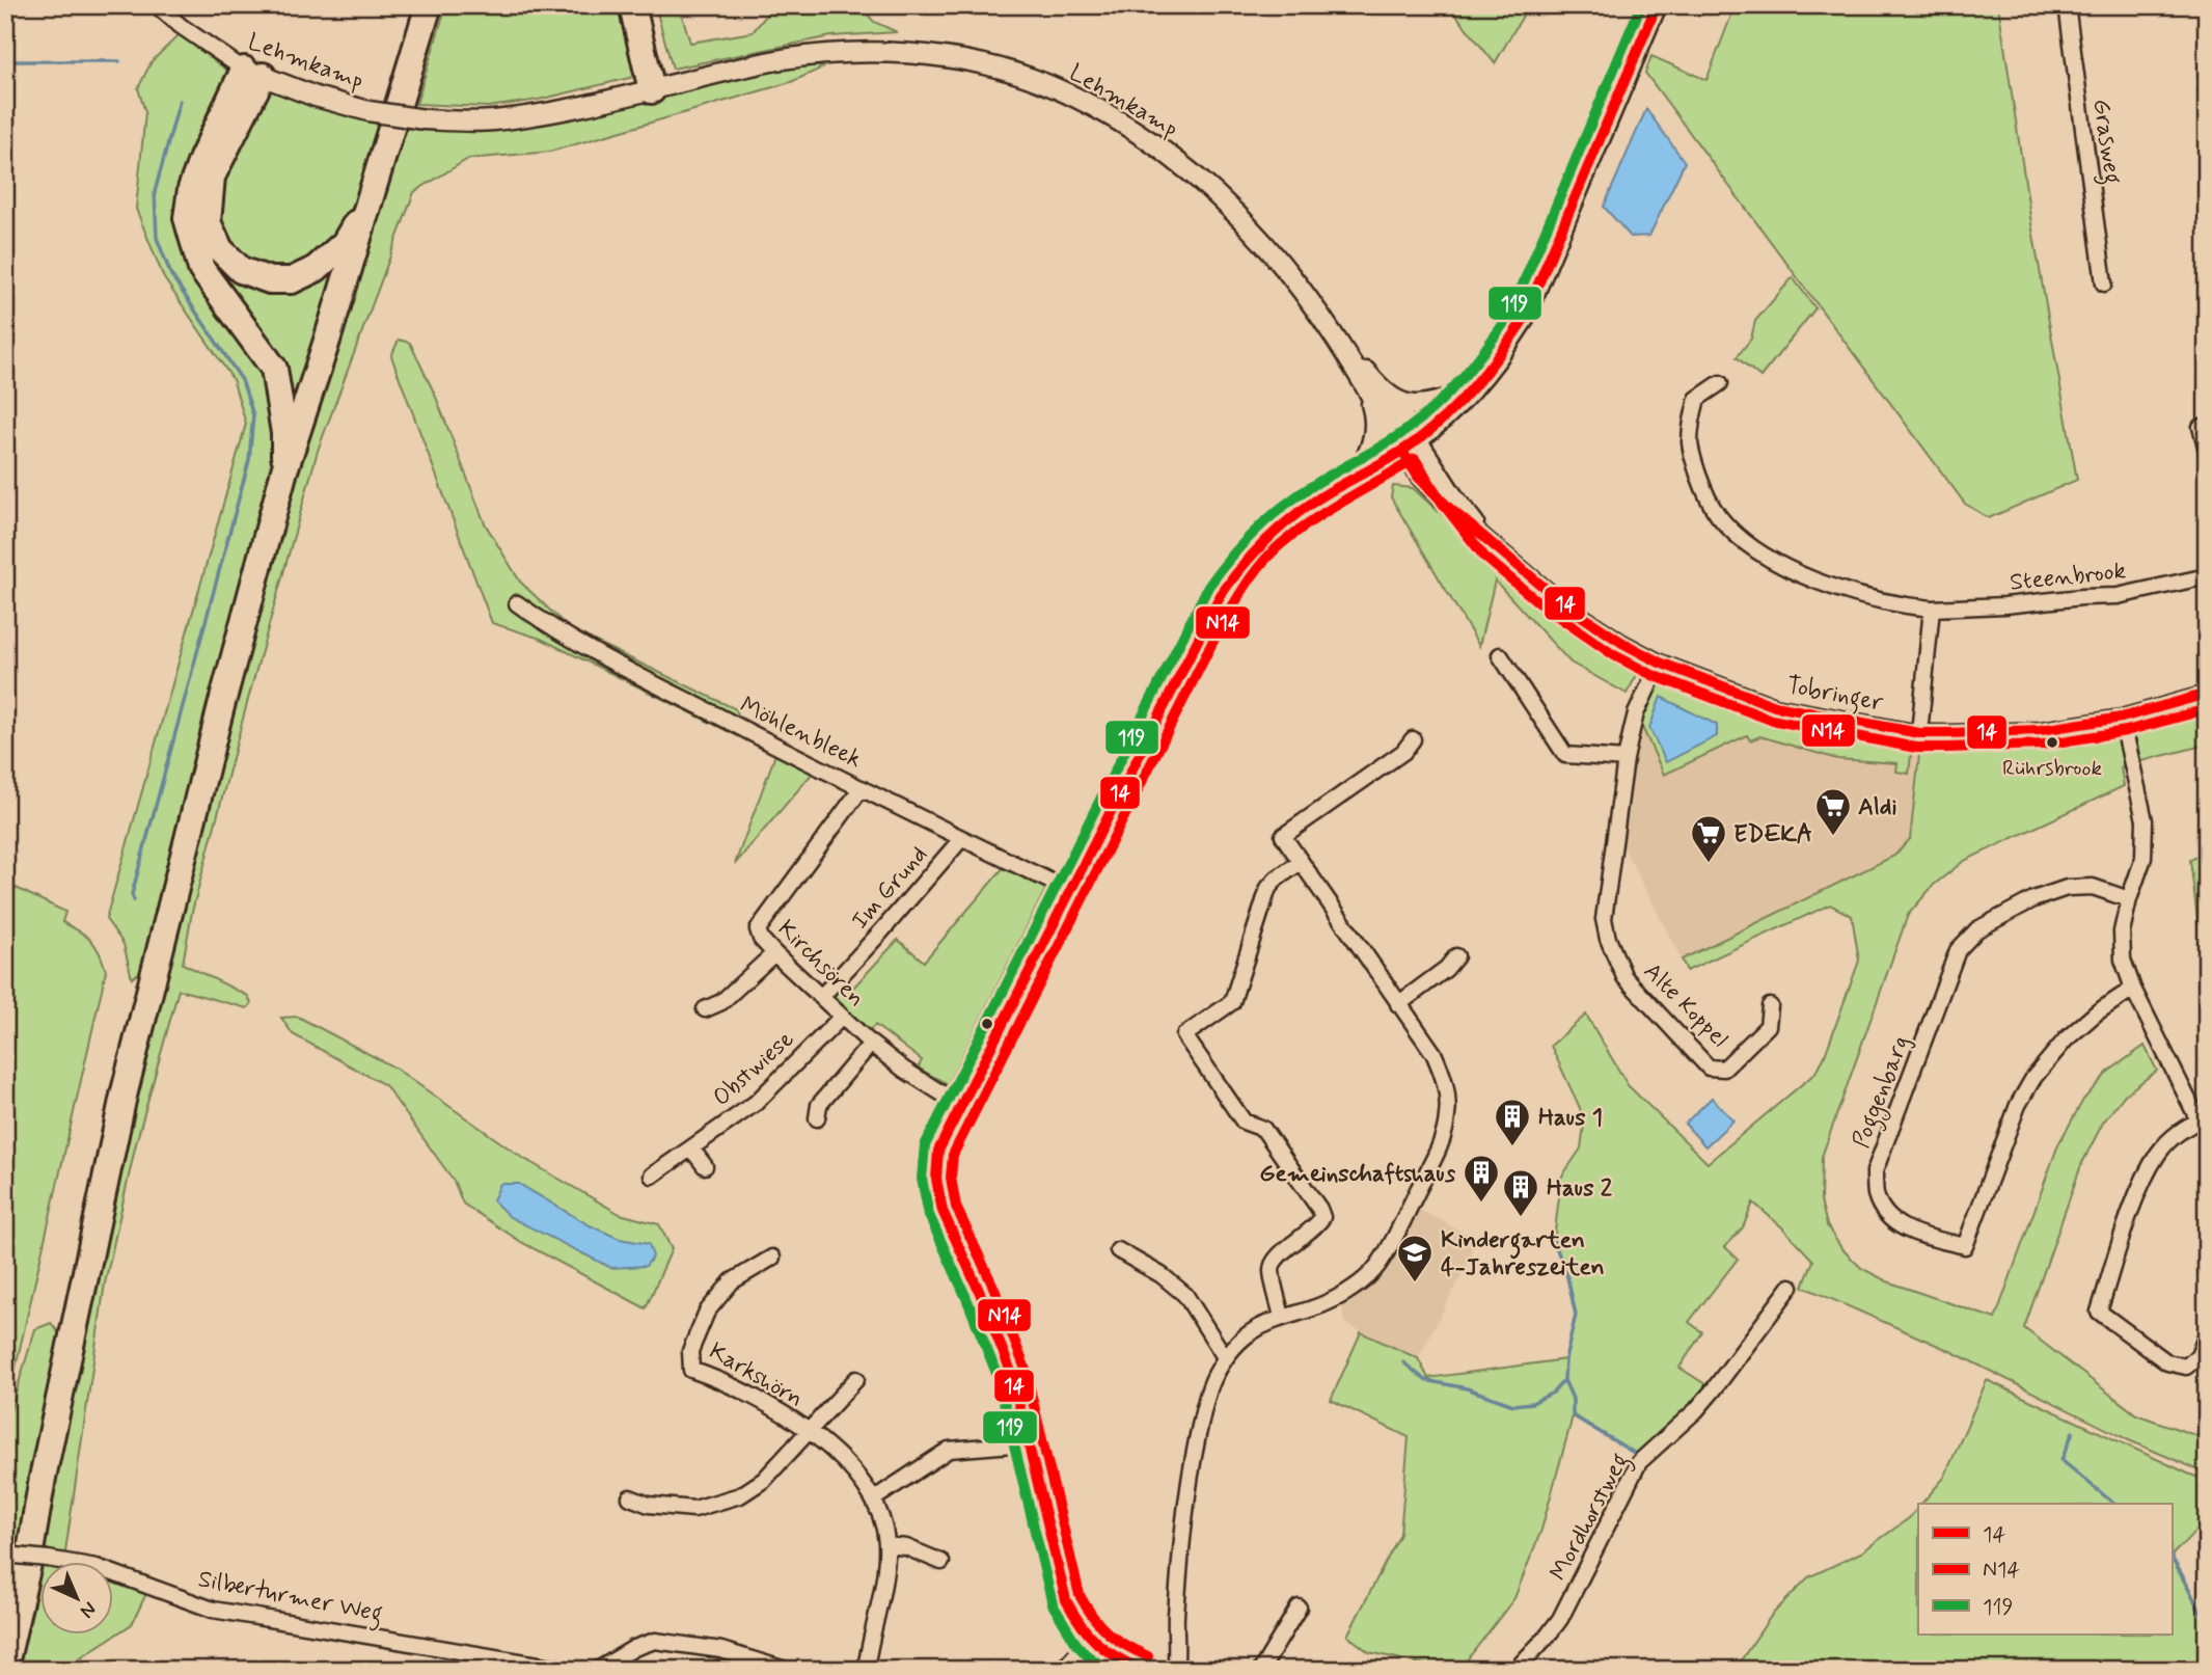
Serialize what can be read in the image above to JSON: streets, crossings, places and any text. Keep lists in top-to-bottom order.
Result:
{
  "streets": {
    "street": [
      "Lehmkamp",
      "Grasweg",
      "Steenbrook",
      "Tobringer",
      "Möhlenbleek",
      "Im Grund",
      "Kirchsören",
      "Alte Koppel",
      "Obstwiese",
      "Poggenbarg",
      "Karkshörn",
      "Mordhorstweg",
      "Silberturmer Weg"
    ]
  },
  "crossings": [
    ["Tobringer", "Alte Koppel"],
    ["Möhlenbleek", "Im Grund"],
    ["Möhlenbleek", "Kirchsören"],
    ["Im Grund", "Kirchsören"],
    ["Kirchsören", "Obstwiese"]
  ],
  "places": {
    "other": ["Rührsbrook"],
    "supermarket": ["Aldi", "EDEKA"],
    "building": ["Haus 1", "Gemeinschaftshaus", "Haus 2"],
    "school or university": ["Kindergarten 4-Jahreszeiten"]
  },
  "lines": ["transit line 14", "transit line 119", "transit line N14"],
  "legend": ["14", "N14", "119"],
  "north": "bottom right"
}
